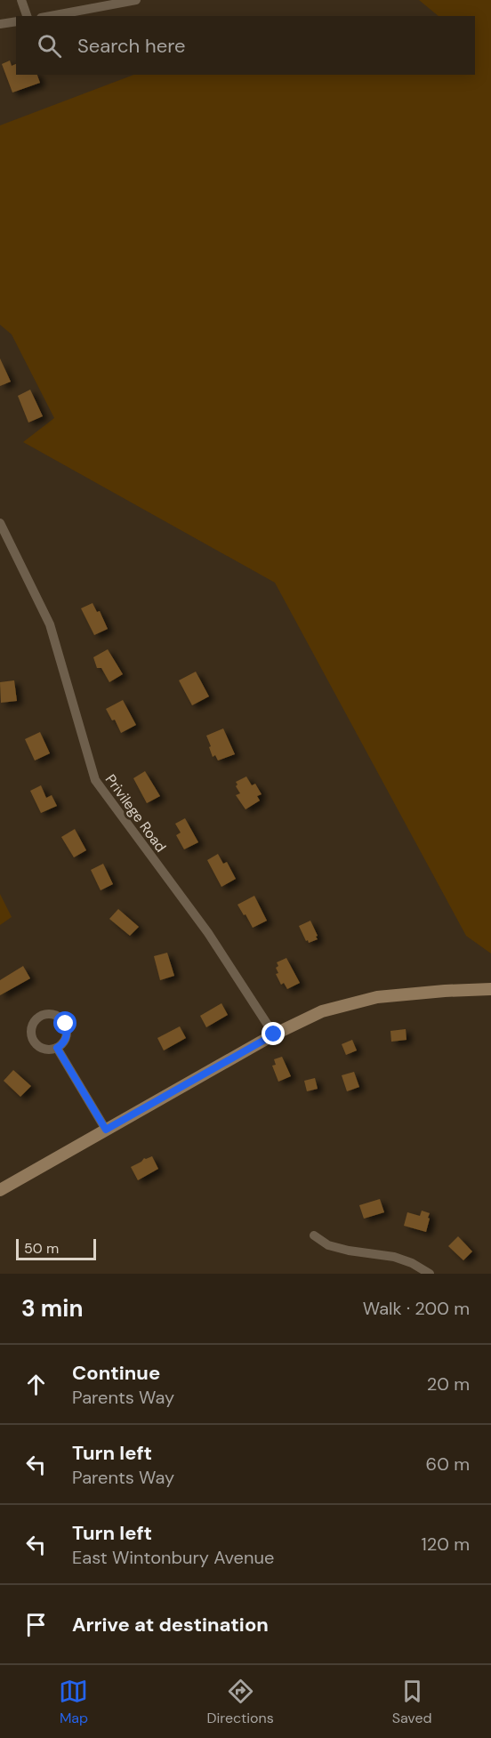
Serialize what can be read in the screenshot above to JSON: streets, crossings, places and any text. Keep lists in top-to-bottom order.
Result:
{
  "streets": {
    "street": ["Privilege Road"]
  },
  "scale_bar": "50 m",
  "page": {
    "search": "Search here",
    "scale": "50 m",
    "heading": ["3 min", "Walk · 200 m"],
    "list": [
      ["Continue", "Parents Way", "20 m"],
      ["Turn left", "Parents Way", "60 m"],
      ["Turn left", "East Wintonbury Avenue", "120 m"],
      "Arrive at destination"
    ],
    "nav": ["Map", "Directions", "Saved"]
  }
}
